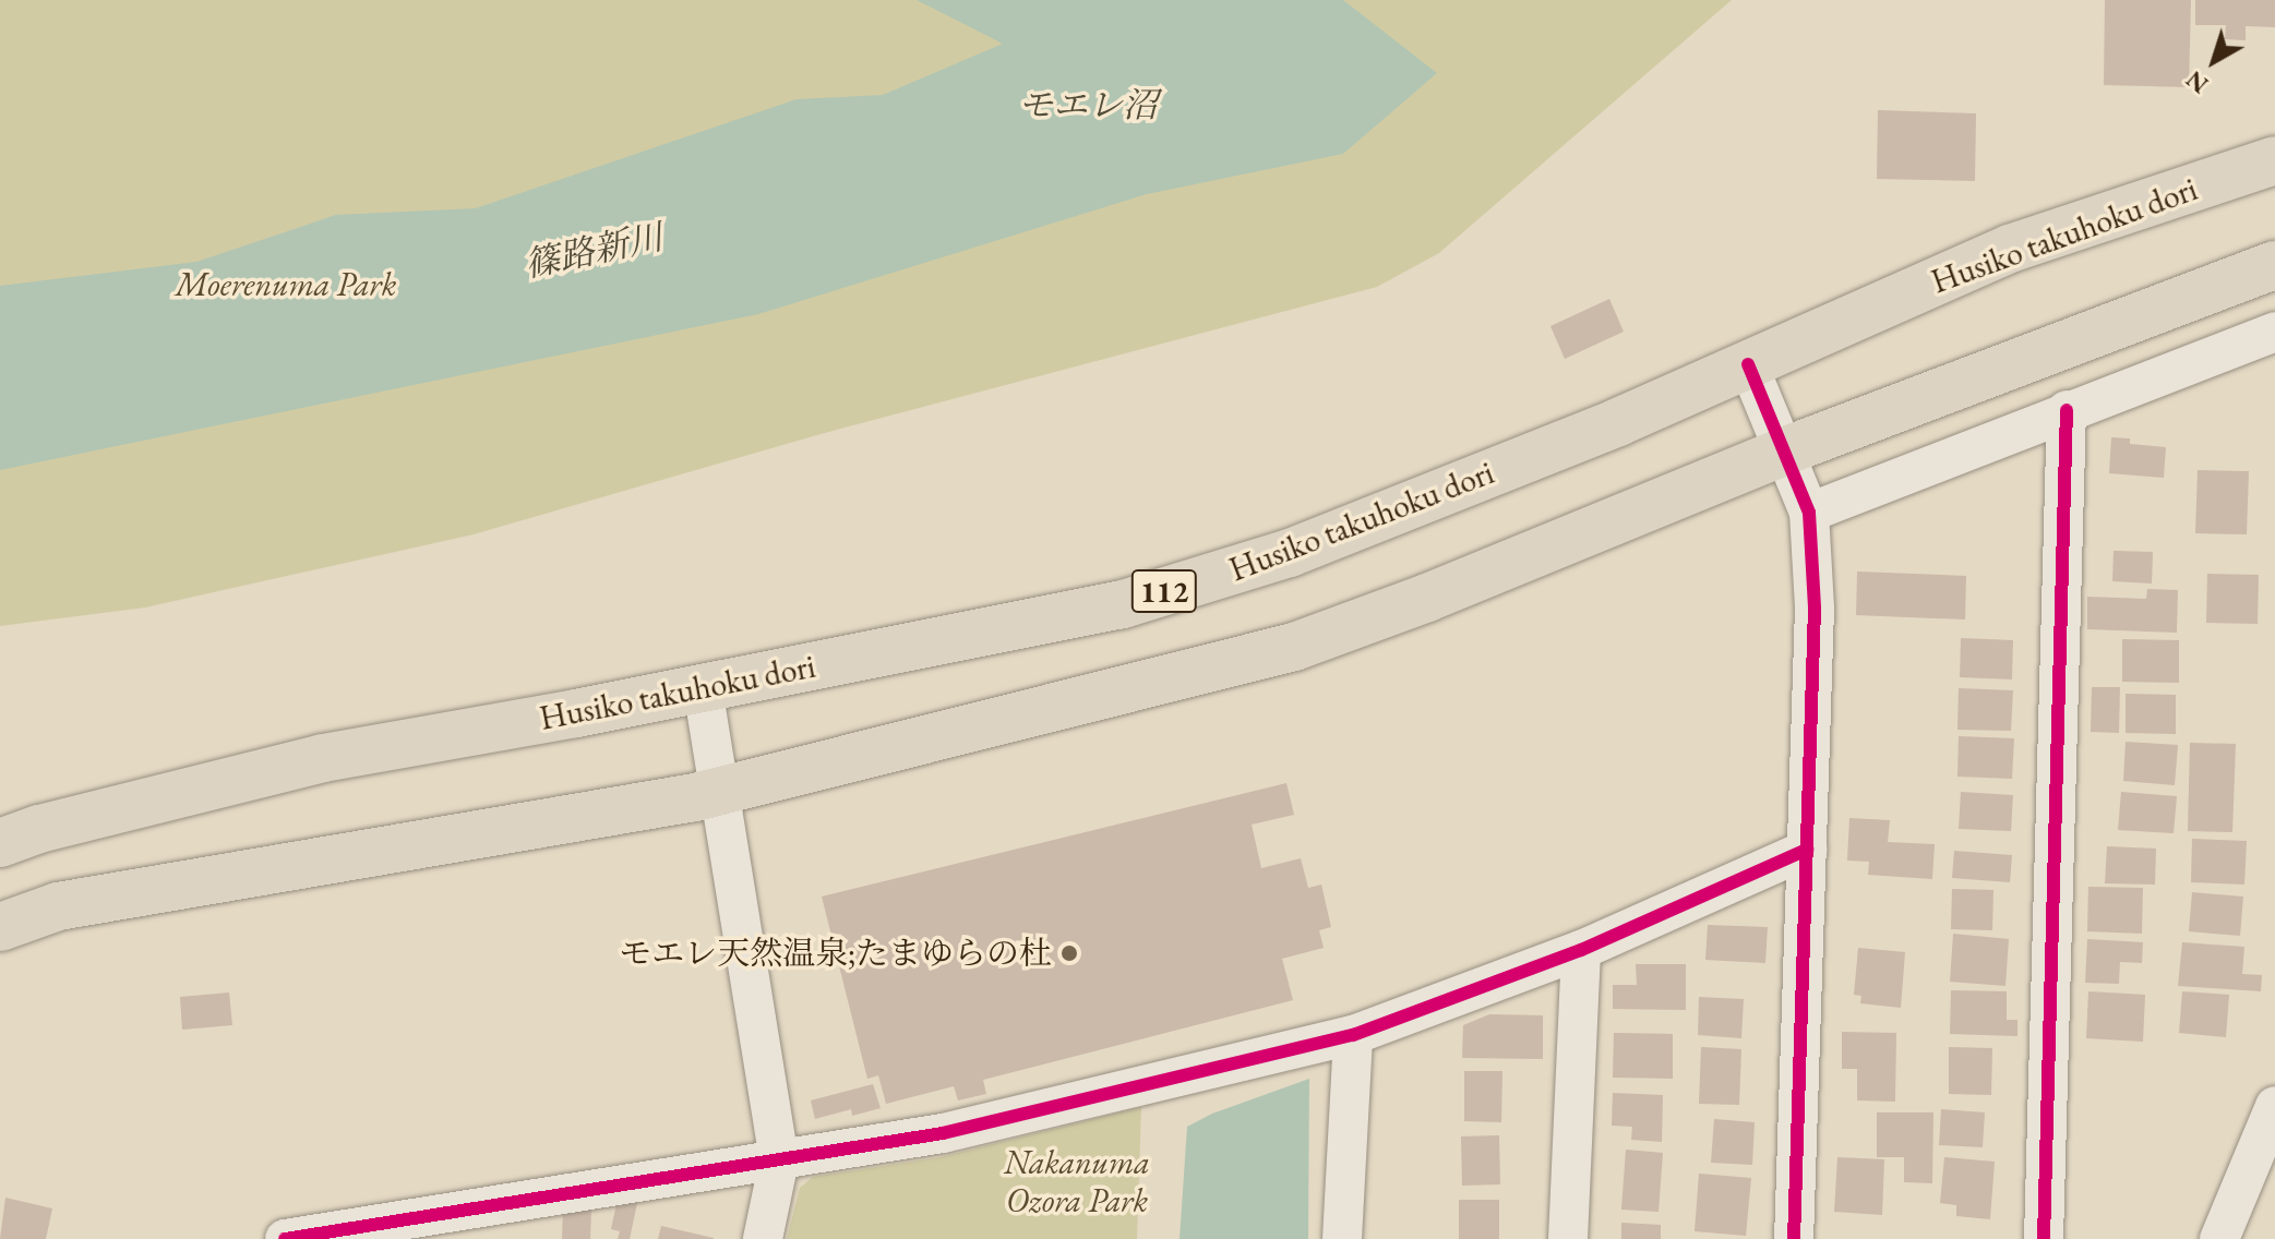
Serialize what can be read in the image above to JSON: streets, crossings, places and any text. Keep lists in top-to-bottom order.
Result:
{
  "streets": {
    "main road": ["Husiko takuhoku dori", "112"]
  },
  "water": ["モエレ沼", "篠路新川"],
  "parks": ["Moerenuma Park", "Nakanuma Ozora Park"],
  "places": ["モエレ天然温泉;たまゆらの杜"],
  "north": "bottom left"
}
